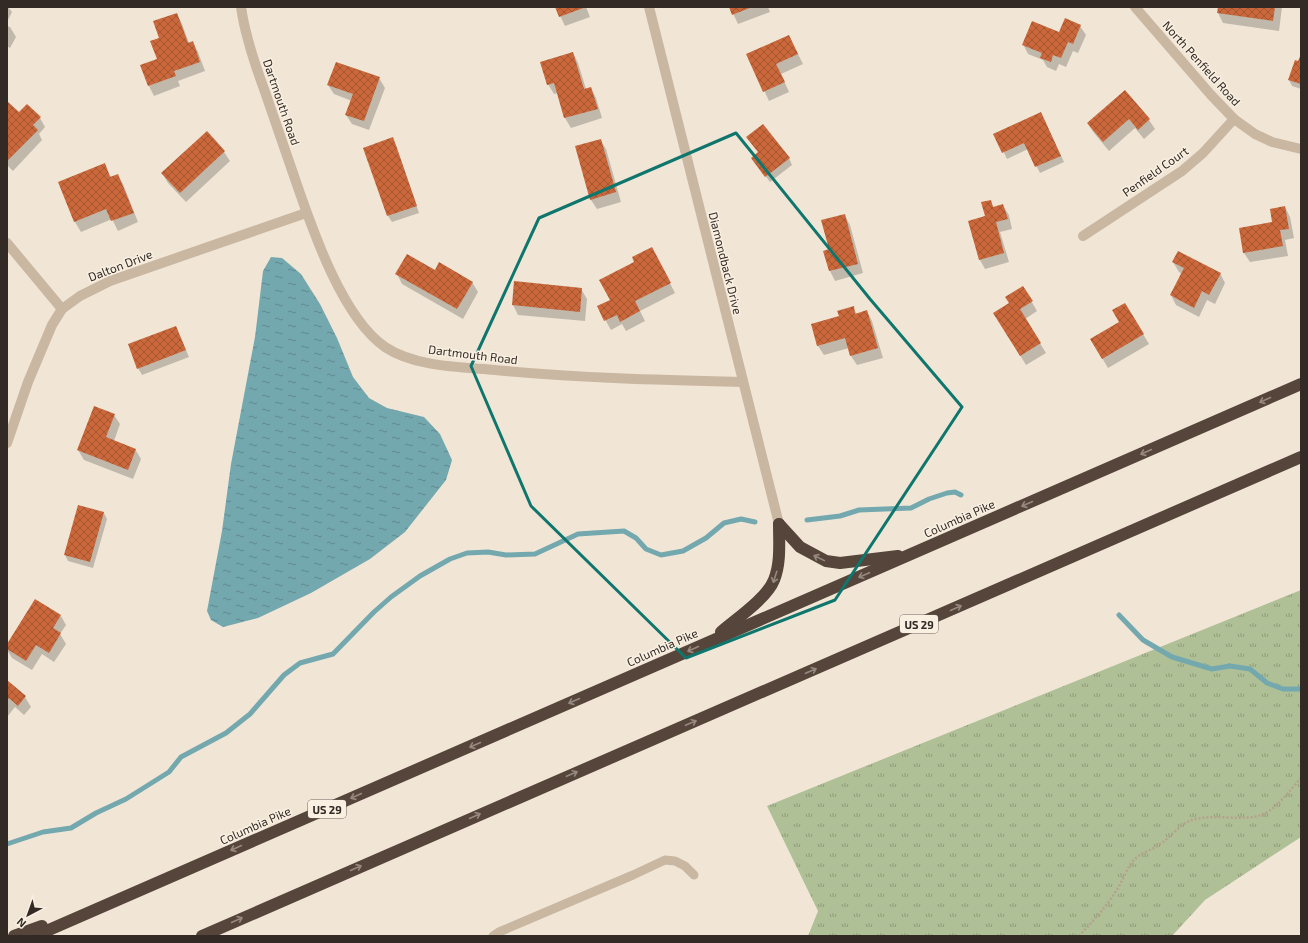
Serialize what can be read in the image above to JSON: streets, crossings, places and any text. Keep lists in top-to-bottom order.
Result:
{
  "streets": {
    "highway": ["Columbia Pike", "US 29"],
    "street": [
      "North Penfield Road",
      "Dartmouth Road",
      "Penfield Court",
      "Diamondback Drive",
      "Dalton Drive"
    ]
  },
  "crossings": [
    ["North Penfield Road", "Penfield Court"],
    ["Dartmouth Road", "Diamondback Drive"],
    ["Dartmouth Road", "Dalton Drive"]
  ],
  "north": "bottom left"
}
